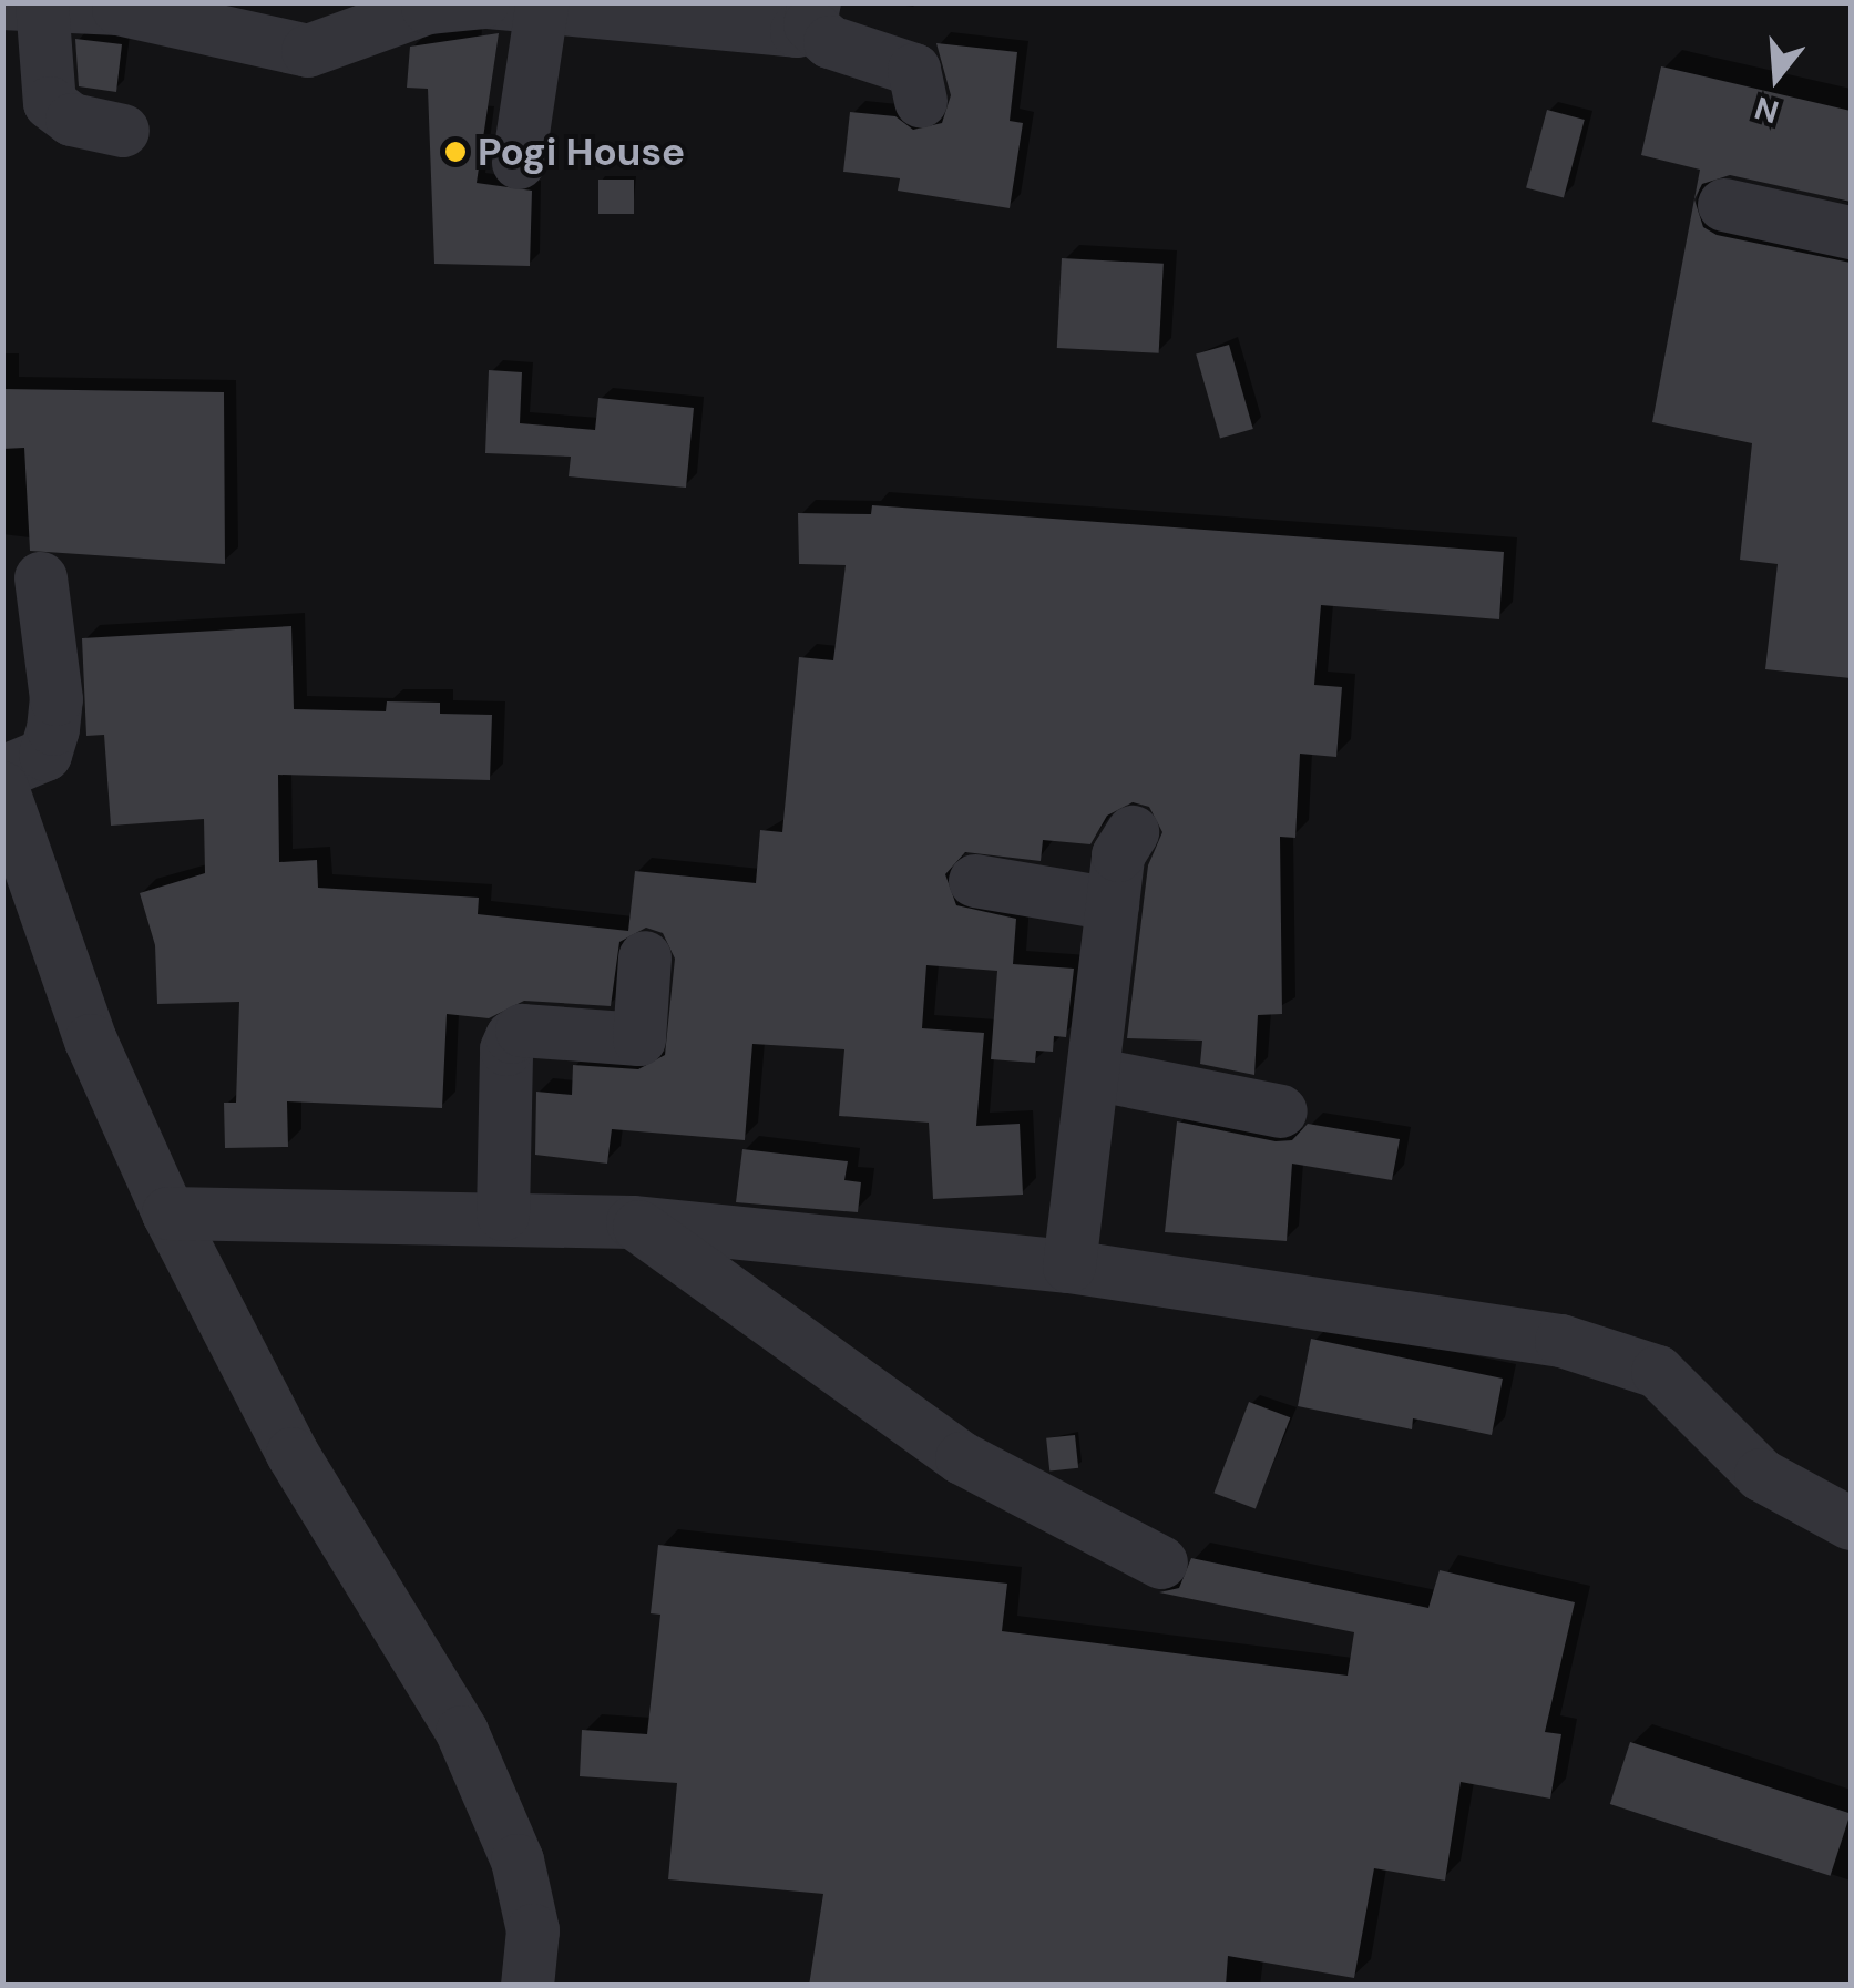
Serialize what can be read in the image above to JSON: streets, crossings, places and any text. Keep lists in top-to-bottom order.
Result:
{
  "places": ["Pogi House"],
  "north": "bottom"
}
